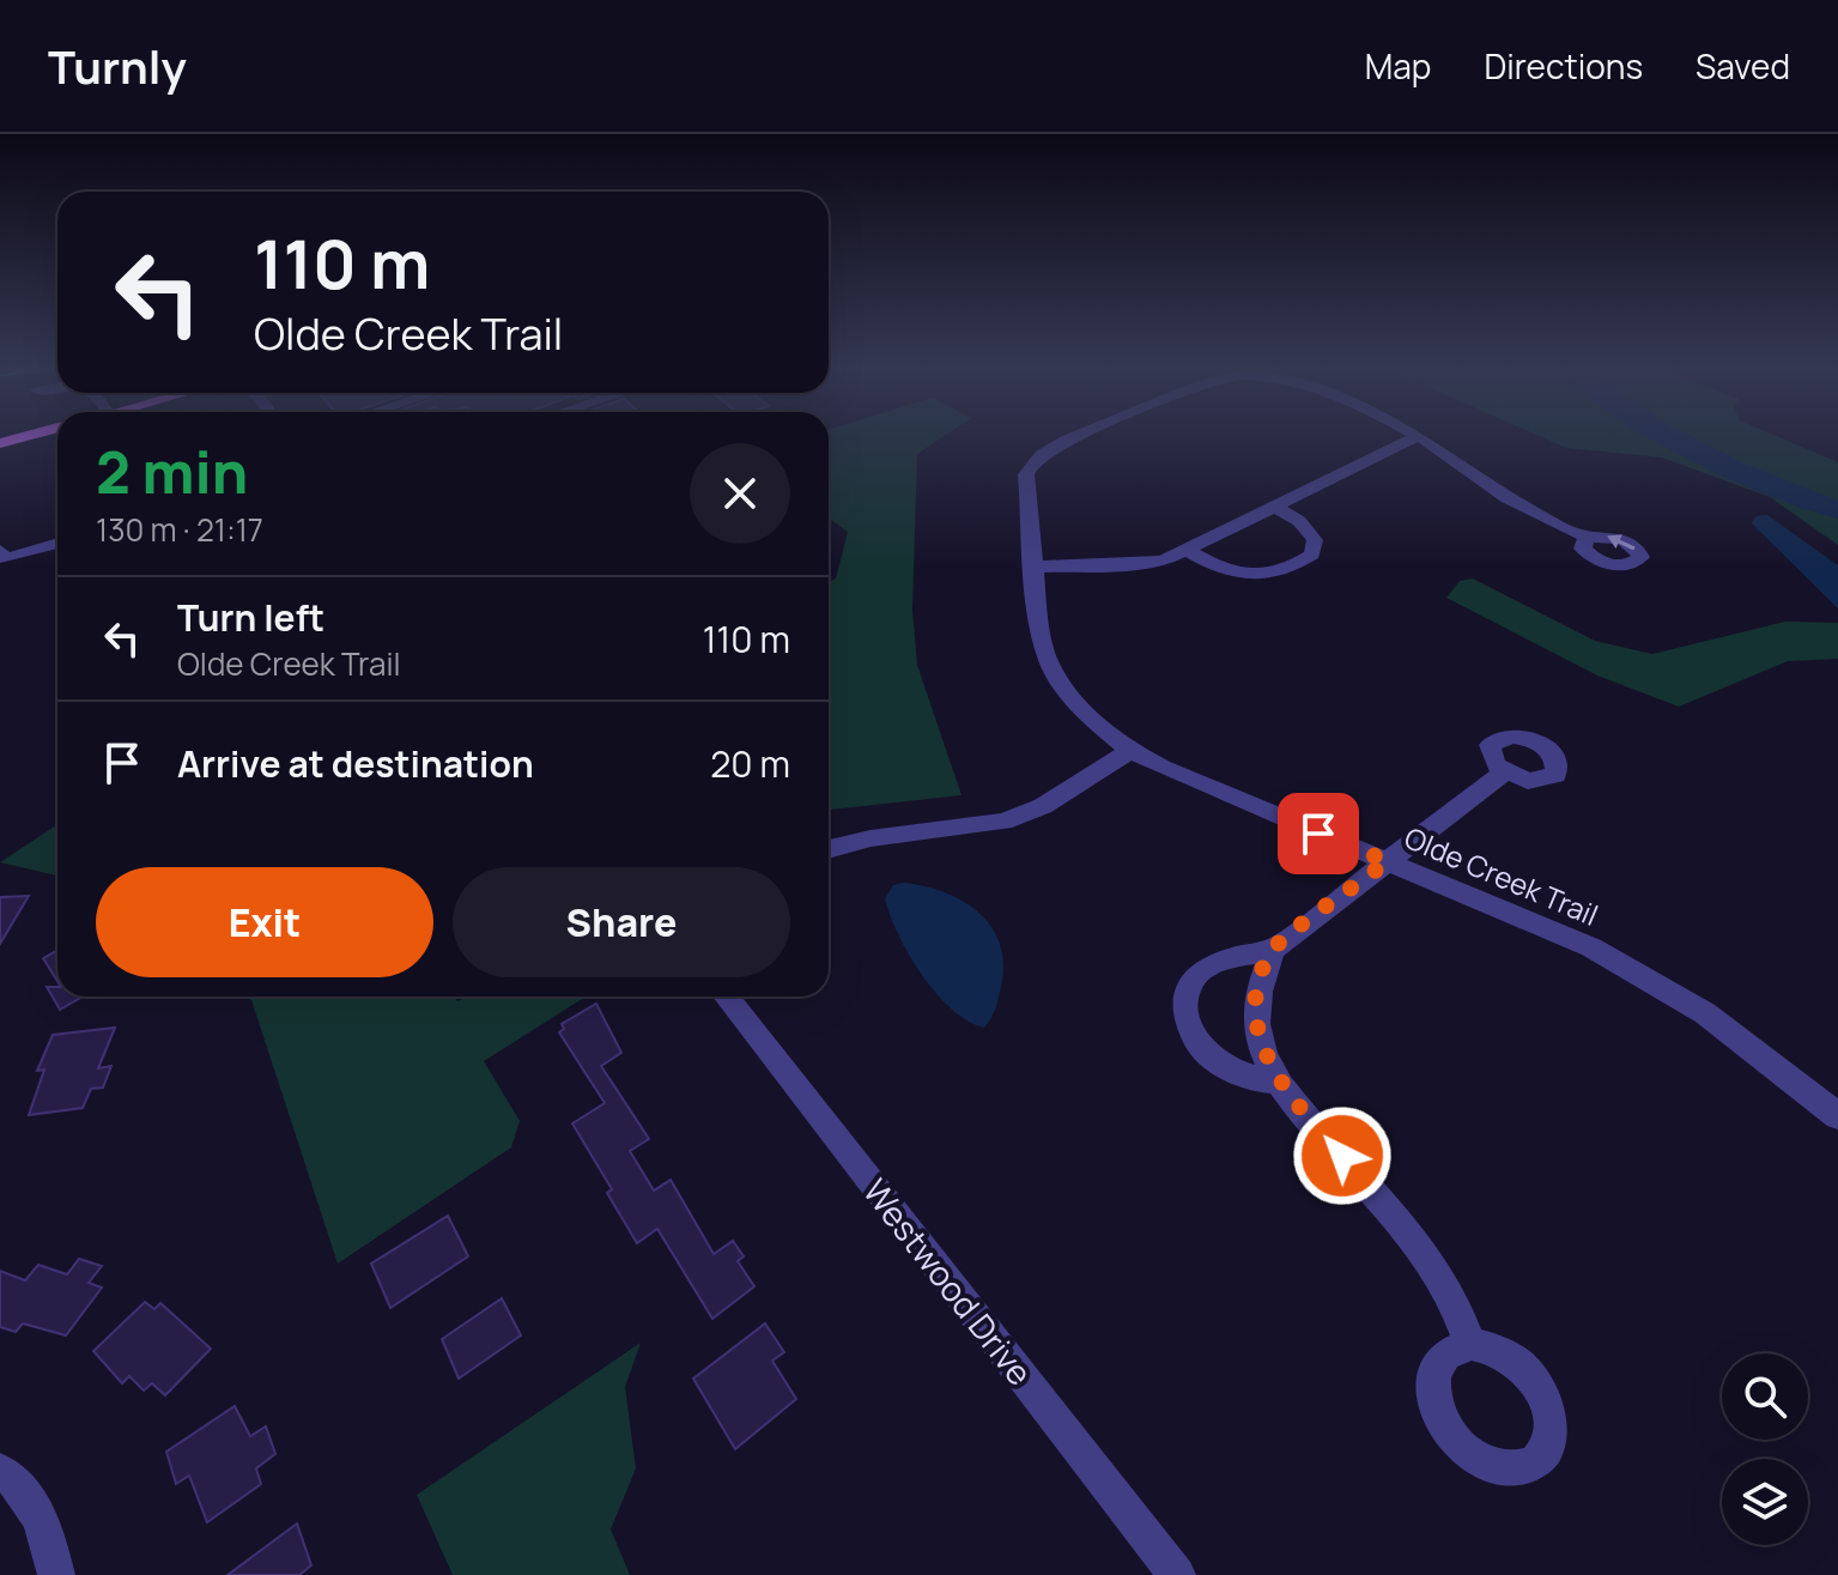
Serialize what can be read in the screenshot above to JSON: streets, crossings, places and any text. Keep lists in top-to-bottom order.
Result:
{
  "streets": {
    "street": ["Olde Creek Trail", "Westwood Drive"]
  },
  "page": {
    "header": "Turnly",
    "nav": ["Map", "Directions", "Saved"],
    "turn": ["110 m", "Olde Creek Trail"],
    "heading": ["2 min", "130 m · 21:17"],
    "list": [
      {
        "name": "Turn left",
        "note": "Olde Creek Trail",
        "value": "110 m"
      },
      {
        "name": "Arrive at destination",
        "value": "20 m"
      }
    ],
    "buttons": ["Exit", "Share"]
  }
}
